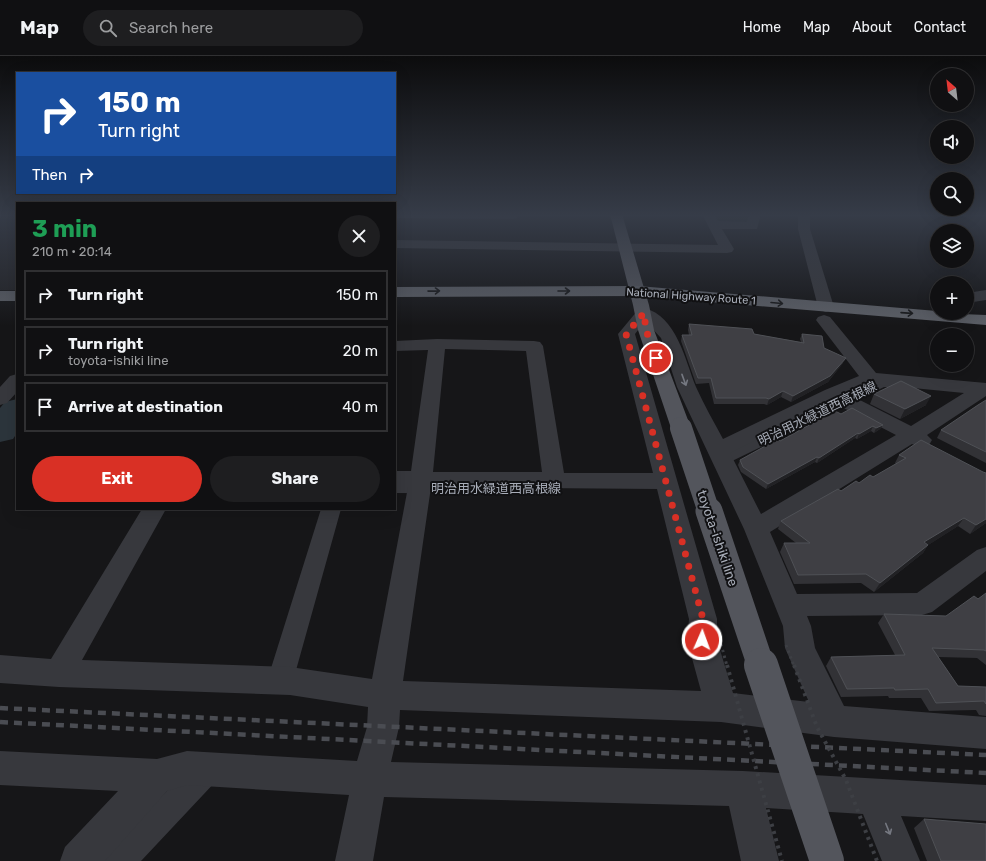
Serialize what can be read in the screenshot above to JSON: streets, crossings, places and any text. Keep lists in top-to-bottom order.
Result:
{
  "streets": {
    "highway": ["National Highway Route 1"],
    "main road": ["toyota-ishiki line"],
    "street": ["明治用水緑道西高根線"]
  },
  "crossings": [
    ["National Highway Route 1", "toyota-ishiki line"]
  ],
  "north": "top left",
  "page": {
    "header": "Map",
    "search": "Search here",
    "nav": [
      "Home",
      "Map",
      "About",
      "Contact"
    ],
    "map_buttons": ["+", "−"],
    "turn": ["150 m", "Turn right"],
    "then": "Then",
    "heading": ["3 min", "210 m · 20:14"],
    "list": [
      {
        "name": "Turn right",
        "value": "150 m"
      },
      {
        "name": "Turn right",
        "note": "toyota-ishiki line",
        "value": "20 m"
      },
      {
        "name": "Arrive at destination",
        "value": "40 m"
      }
    ],
    "buttons": ["Exit", "Share"]
  }
}
